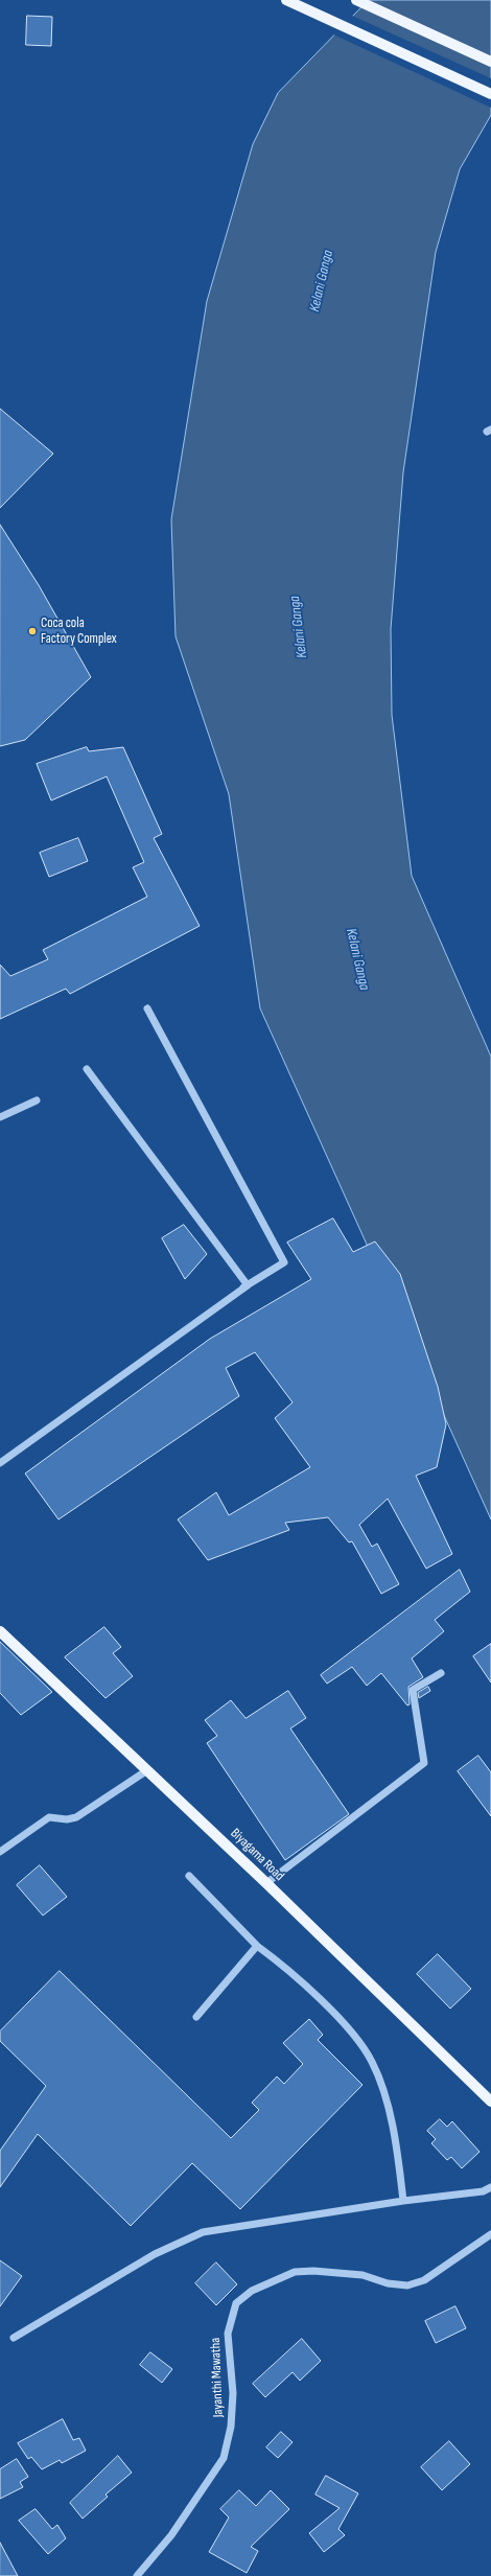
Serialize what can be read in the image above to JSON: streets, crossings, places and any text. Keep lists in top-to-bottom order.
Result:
{
  "streets": {
    "main road": ["Biyagama Road"],
    "street": ["Jayanthi Mawatha"]
  },
  "water": ["Kelani Ganga"],
  "places": ["Coca cola Factory Complex"]
}
